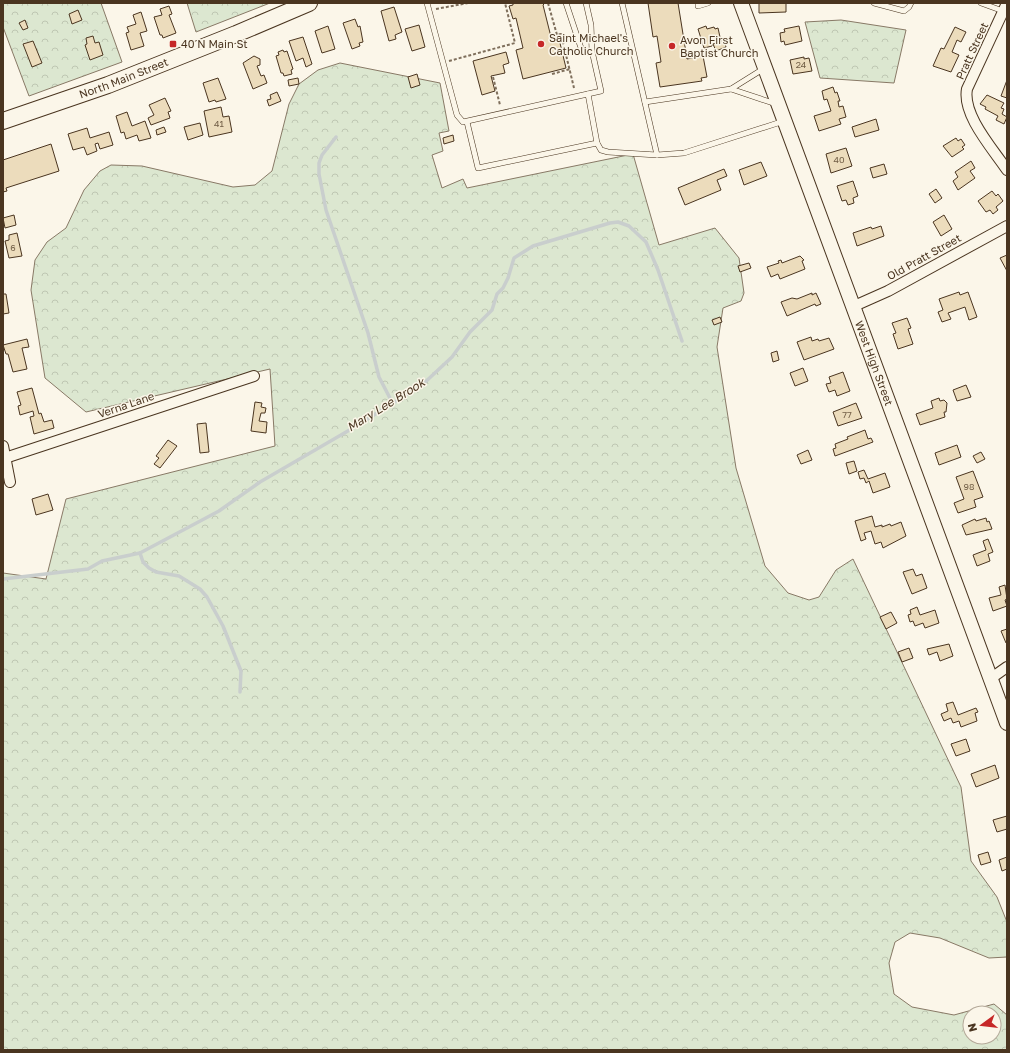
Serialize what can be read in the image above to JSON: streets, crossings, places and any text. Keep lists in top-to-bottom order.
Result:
{
  "streets": {
    "main road": ["North Main Street", "West High Street"],
    "street": ["Pratt Street", "Old Pratt Street", "Verna Lane"]
  },
  "crossings": [
    ["Old Pratt Street", "West High Street"]
  ],
  "water": ["Mary Lee Brook"],
  "places": {
    "transit": ["40 N Main St"],
    "other": ["Saint Michael's Catholic Church", "Avon First Baptist Church"]
  },
  "house_numbers": [
    "24",
    "41",
    "40",
    "6",
    "77",
    "98"
  ],
  "north": "left"
}
